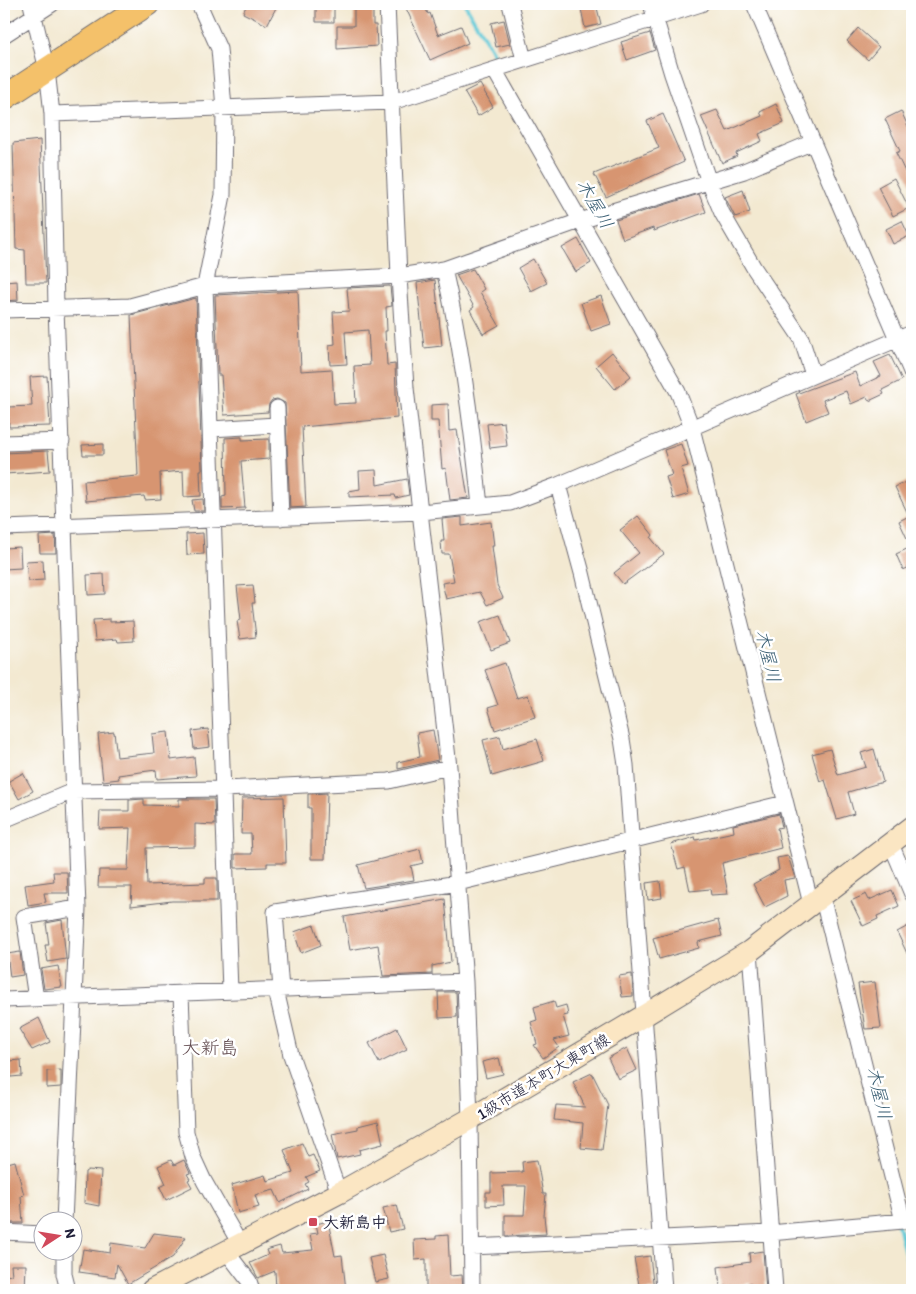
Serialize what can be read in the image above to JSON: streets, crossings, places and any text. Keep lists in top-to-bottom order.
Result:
{
  "streets": {
    "street": ["1級市道本町大東町線"]
  },
  "districts": ["大新島"],
  "water": ["木屋川"],
  "places": {
    "transit": ["大新島中"]
  },
  "north": "right"
}
